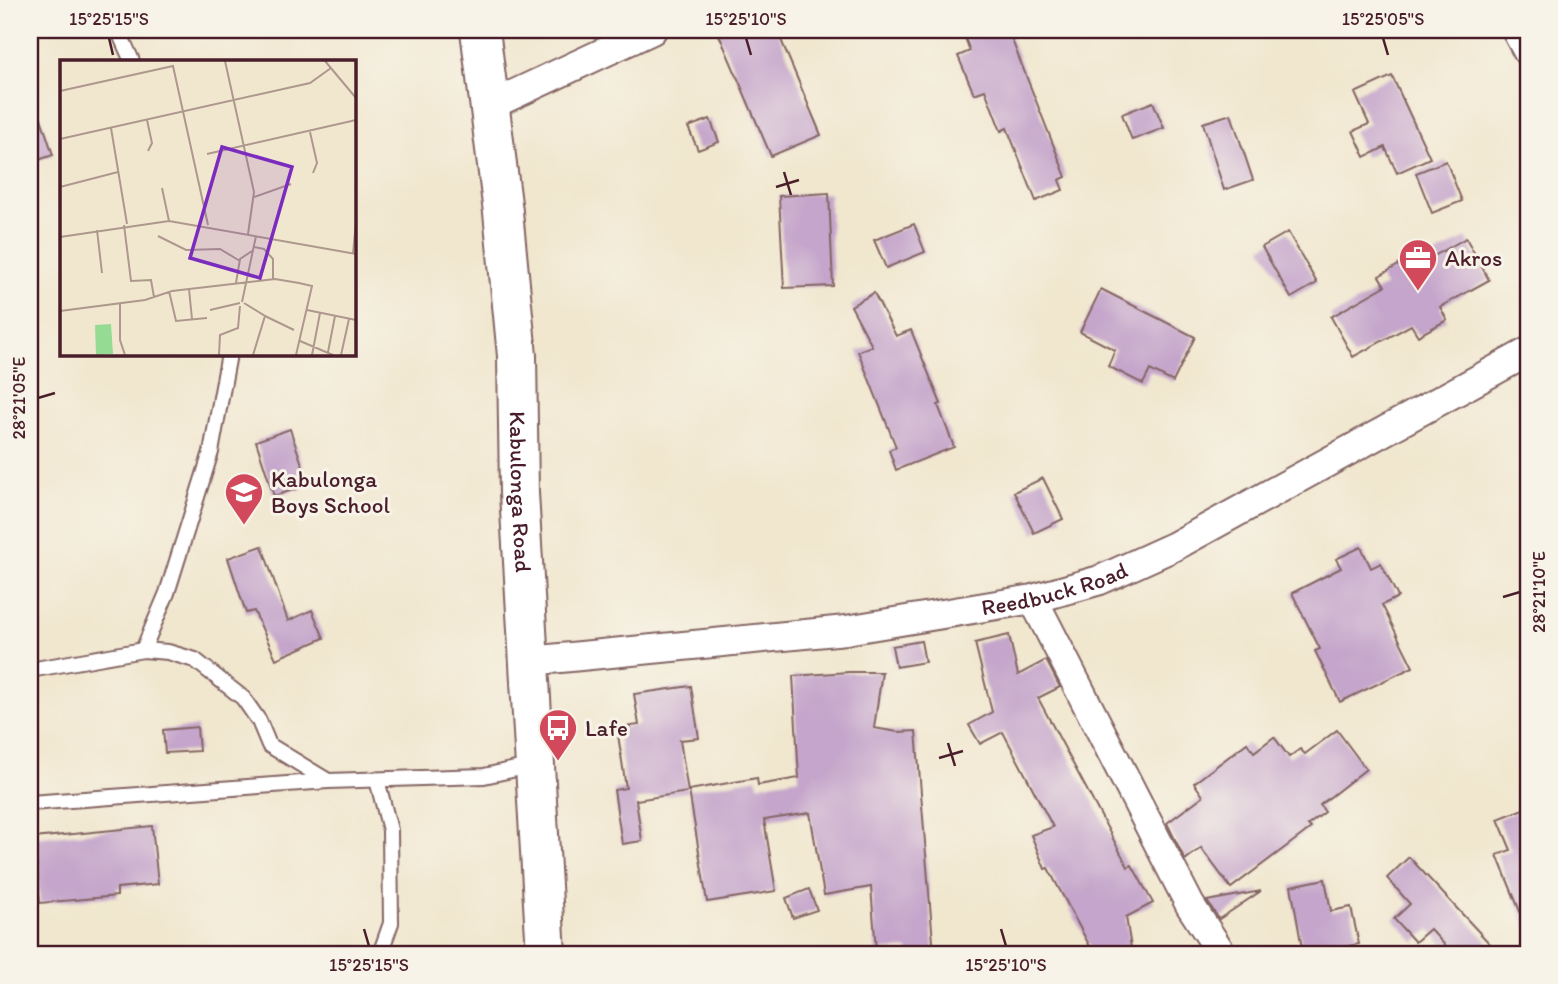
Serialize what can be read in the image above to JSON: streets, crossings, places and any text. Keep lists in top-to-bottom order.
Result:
{
  "streets": {
    "main road": ["Kabulonga Road"],
    "street": ["Reedbuck Road"]
  },
  "crossings": [
    ["Kabulonga Road", "Reedbuck Road"]
  ],
  "places": {
    "office": ["Akros"],
    "school or university": ["Kabulonga Boys School"],
    "bus stop": ["Lafe"]
  },
  "coordinates": [
    "15°25'15\"S",
    "15°25'10\"S",
    "15°25'05\"S",
    "28°21'05\"E",
    "28°21'10\"E"
  ]
}
